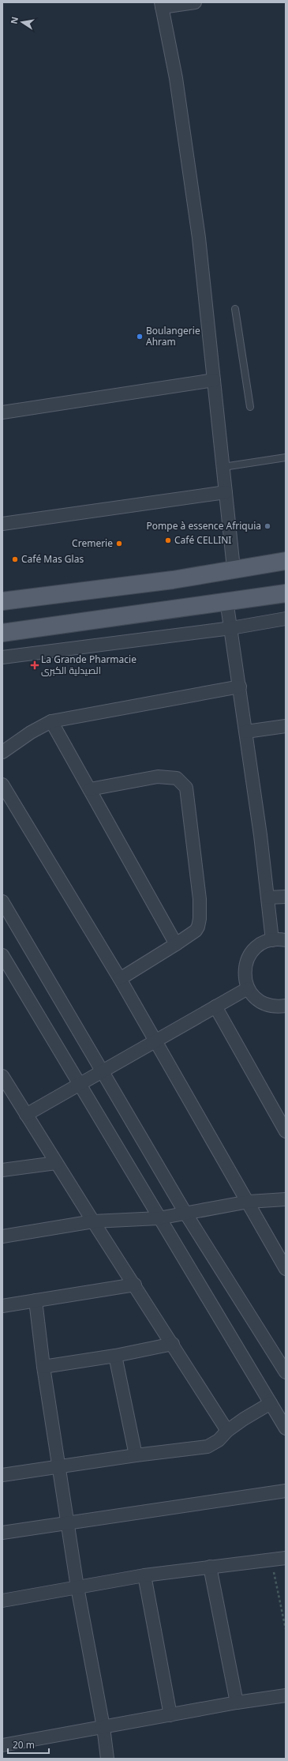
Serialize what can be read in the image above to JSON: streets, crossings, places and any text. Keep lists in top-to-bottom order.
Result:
{
  "places": {
    "other": [
      "Boulangerie Ahram",
      "Pompe à essence Afriquia",
      "Café CELLINI",
      "Cremerie",
      "Café Mas Glas"
    ],
    "health": ["La Grande Pharmacie الصيدلية الكبرى"]
  },
  "scale_bar": "20 m",
  "north": "left"
}
